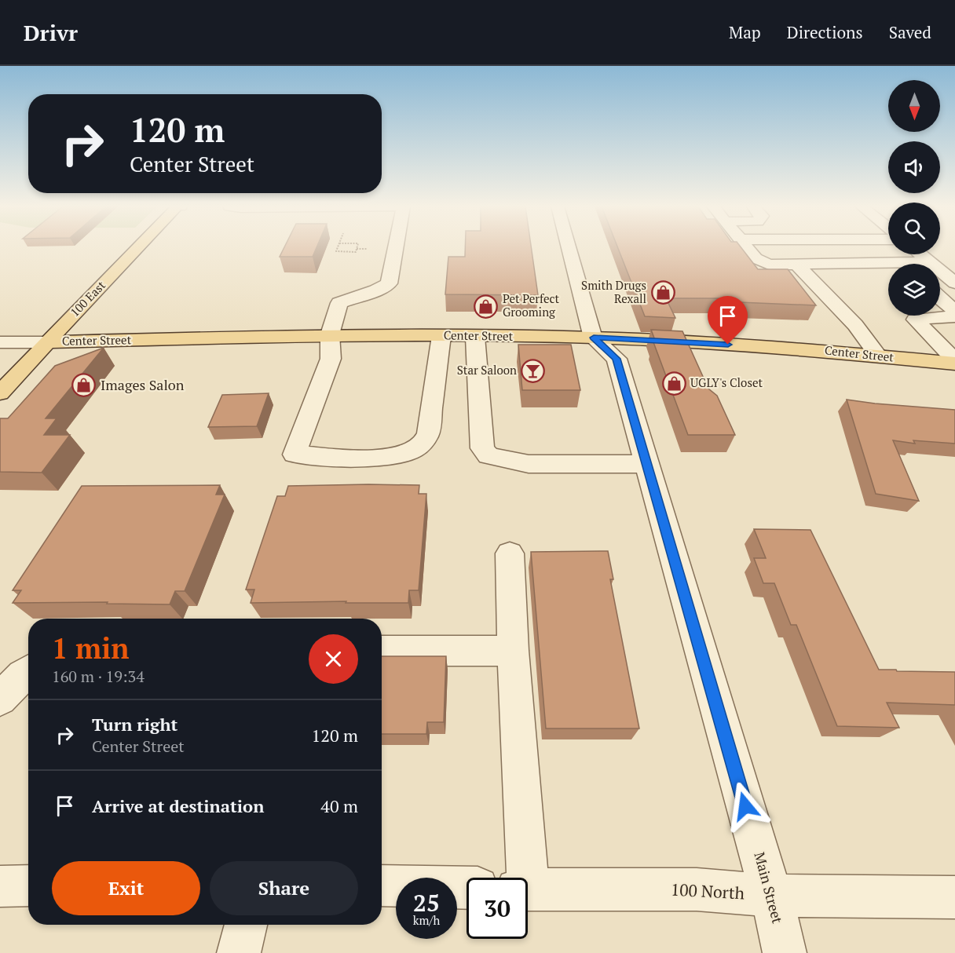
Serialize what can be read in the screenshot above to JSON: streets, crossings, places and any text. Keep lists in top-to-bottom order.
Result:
{
  "streets": {
    "main road": ["100 East", "Center Street"],
    "street": ["Main Street", "100 North"]
  },
  "crossings": [
    ["100 East", "Center Street"],
    ["Center Street", "Main Street"],
    ["Main Street", "100 North"]
  ],
  "places": {
    "shop": [
      "Smith Drugs Rexall",
      "Pet Perfect Grooming",
      "UGLY's Closet",
      "Images Salon"
    ],
    "bar": ["Star Saloon"]
  },
  "north": "bottom",
  "page": {
    "header": "Drivr",
    "nav": ["Map", "Directions", "Saved"],
    "turn": ["120 m", "Center Street"],
    "heading": ["1 min", "160 m · 19:34"],
    "list": [
      {
        "name": "Turn right",
        "note": "Center Street",
        "value": "120 m"
      },
      {
        "name": "Arrive at destination",
        "value": "40 m"
      }
    ],
    "buttons": ["Exit", "Share"],
    "speed": "25 km/h",
    "limit": "30"
  }
}
